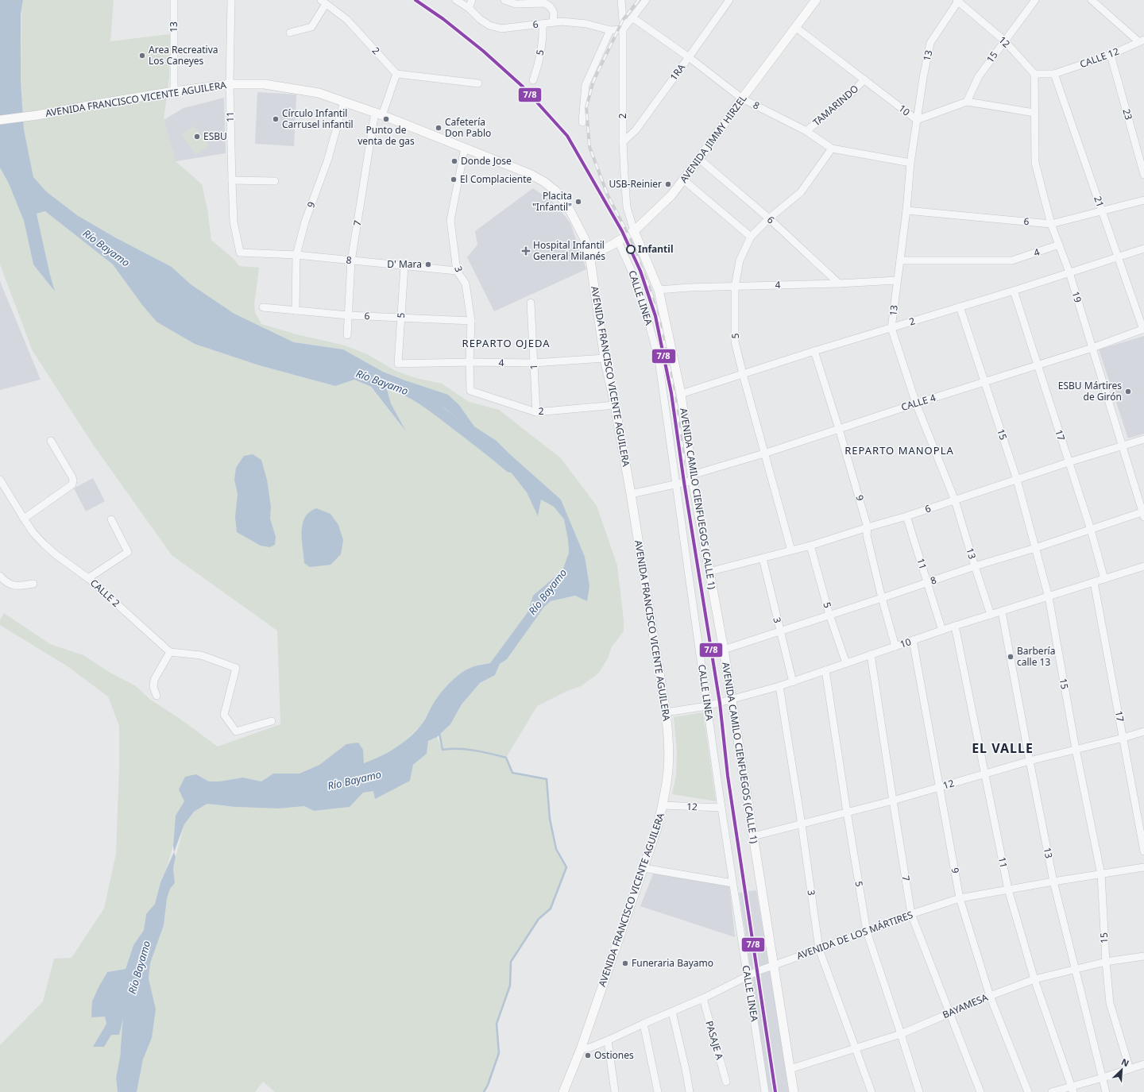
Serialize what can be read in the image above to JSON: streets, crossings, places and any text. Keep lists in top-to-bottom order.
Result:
{
  "streets": {
    "main road": ["AVENIDA FRANCISCO VICENTE AGUILERA", "AVENIDA JIMMY HIRZEL", "AVENIDA CAMILO CIENFUEGOS (CALLE 1)"],
    "street": [
      "6",
      "13",
      "12",
      "2",
      "5",
      "15",
      "CALLE 12",
      "1RA",
      "8",
      "TAMARINDO",
      "10",
      "23",
      "11",
      "21",
      "9",
      "7",
      "4",
      "3",
      "19",
      "CALLE LINEA",
      "1",
      "CALLE 4",
      "17",
      "CALLE 2",
      "AVENIDA DE LOS MÁRTIRES",
      "BAYAMESA",
      "PASAJE A"
    ]
  },
  "crossings": [
    ["6", "13"],
    ["6", "2"],
    ["6", "5"],
    ["6", "15"],
    ["6", "11"],
    ["6", "AVENIDA JIMMY HIRZEL"],
    ["6", "21"],
    ["6", "9"],
    ["6", "7"],
    ["6", "4"],
    ["6", "3"],
    ["6", "19"],
    ["6", "17"],
    ["6", "AVENIDA CAMILO CIENFUEGOS (CALLE 1)"],
    ["13", "12"],
    ["13", "2"],
    ["13", "AVENIDA FRANCISCO VICENTE AGUILERA"],
    ["13", "8"],
    ["13", "10"],
    ["13", "4"],
    ["13", "CALLE 4"],
    ["13", "AVENIDA DE LOS MÁRTIRES"],
    ["13", "BAYAMESA"],
    ["12", "5"],
    ["12", "15"],
    ["12", "AVENIDA FRANCISCO VICENTE AGUILERA"],
    ["12", "11"],
    ["12", "9"],
    ["12", "7"],
    ["12", "3"],
    ["12", "19"],
    ["12", "CALLE LINEA"],
    ["12", "17"],
    ["12", "AVENIDA CAMILO CIENFUEGOS (CALLE 1)"],
    ["2", "5"],
    ["2", "15"],
    ["2", "1RA"],
    ["2", "AVENIDA FRANCISCO VICENTE AGUILERA"],
    ["2", "AVENIDA JIMMY HIRZEL"],
    ["2", "21"],
    ["2", "9"],
    ["2", "7"],
    ["2", "3"],
    ["2", "19"],
    ["2", "1"],
    ["2", "17"],
    ["2", "AVENIDA CAMILO CIENFUEGOS (CALLE 1)"],
    ["5", "8"],
    ["5", "10"],
    ["5", "4"],
    ["5", "CALLE 4"],
    ["5", "AVENIDA DE LOS MÁRTIRES"],
    ["5", "BAYAMESA"],
    ["15", "8"],
    ["15", "10"],
    ["15", "CALLE 4"],
    ["15", "AVENIDA DE LOS MÁRTIRES"],
    ["15", "BAYAMESA"],
    ["CALLE 12", "23"],
    ["CALLE 12", "21"],
    ["1RA", "8"],
    ["AVENIDA FRANCISCO VICENTE AGUILERA", "10"],
    ["AVENIDA FRANCISCO VICENTE AGUILERA", "11"],
    ["AVENIDA FRANCISCO VICENTE AGUILERA", "AVENIDA JIMMY HIRZEL"],
    ["AVENIDA FRANCISCO VICENTE AGUILERA", "9"],
    ["AVENIDA FRANCISCO VICENTE AGUILERA", "7"],
    ["AVENIDA FRANCISCO VICENTE AGUILERA", "4"],
    ["AVENIDA FRANCISCO VICENTE AGUILERA", "3"],
    ["AVENIDA FRANCISCO VICENTE AGUILERA", "CALLE 4"],
    ["AVENIDA FRANCISCO VICENTE AGUILERA", "AVENIDA DE LOS MÁRTIRES"],
    ["8", "TAMARINDO"],
    ["8", "11"],
    ["8", "AVENIDA JIMMY HIRZEL"],
    ["8", "9"],
    ["8", "7"],
    ["8", "3"],
    ["8", "19"],
    ["8", "17"],
    ["8", "AVENIDA CAMILO CIENFUEGOS (CALLE 1)"],
    ["TAMARINDO", "10"],
    ["10", "11"],
    ["10", "AVENIDA JIMMY HIRZEL"],
    ["10", "9"],
    ["10", "7"],
    ["10", "3"],
    ["10", "19"],
    ["10", "CALLE LINEA"],
    ["10", "17"],
    ["10", "AVENIDA CAMILO CIENFUEGOS (CALLE 1)"],
    ["11", "AVENIDA DE LOS MÁRTIRES"],
    ["11", "BAYAMESA"],
    ["AVENIDA JIMMY HIRZEL", "CALLE LINEA"],
    ["AVENIDA JIMMY HIRZEL", "AVENIDA CAMILO CIENFUEGOS (CALLE 1)"],
    ["21", "CALLE 4"],
    ["9", "CALLE 4"],
    ["9", "AVENIDA DE LOS MÁRTIRES"],
    ["9", "BAYAMESA"],
    ["7", "AVENIDA DE LOS MÁRTIRES"],
    ["7", "BAYAMESA"],
    ["4", "3"],
    ["4", "19"],
    ["4", "1"],
    ["4", "AVENIDA CAMILO CIENFUEGOS (CALLE 1)"],
    ["3", "AVENIDA DE LOS MÁRTIRES"],
    ["3", "BAYAMESA"],
    ["19", "CALLE 4"],
    ["CALLE LINEA", "CALLE 4"],
    ["CALLE LINEA", "AVENIDA DE LOS MÁRTIRES"],
    ["CALLE 4", "17"],
    ["CALLE 4", "AVENIDA CAMILO CIENFUEGOS (CALLE 1)"],
    ["AVENIDA CAMILO CIENFUEGOS (CALLE 1)", "AVENIDA DE LOS MÁRTIRES"],
    ["AVENIDA CAMILO CIENFUEGOS (CALLE 1)", "BAYAMESA"],
    ["AVENIDA DE LOS MÁRTIRES", "PASAJE A"]
  ],
  "districts": ["REPARTO OJEDA", "REPARTO MANOPLA", "EL VALLE"],
  "water": ["Río Bayamo"],
  "places": {
    "other": [
      "Area Recreativa Los Caneyes",
      "Círculo Infantil Carrusel infantil",
      "Punto de venta de gas",
      "Cafetería Don Pablo",
      "ESBU",
      "Donde Jose",
      "El Complaciente",
      "USB-Reinier",
      "Placita \"Infantil\"",
      "Infantil",
      "D' Mara",
      "ESBU Mártires de Girón",
      "Barbería calle 13",
      "Funeraria Bayamo",
      "Ostiones"
    ],
    "health": ["Hospital Infantil General Milanés"]
  },
  "lines": ["transit line 7/8"],
  "north": "top right"
}
